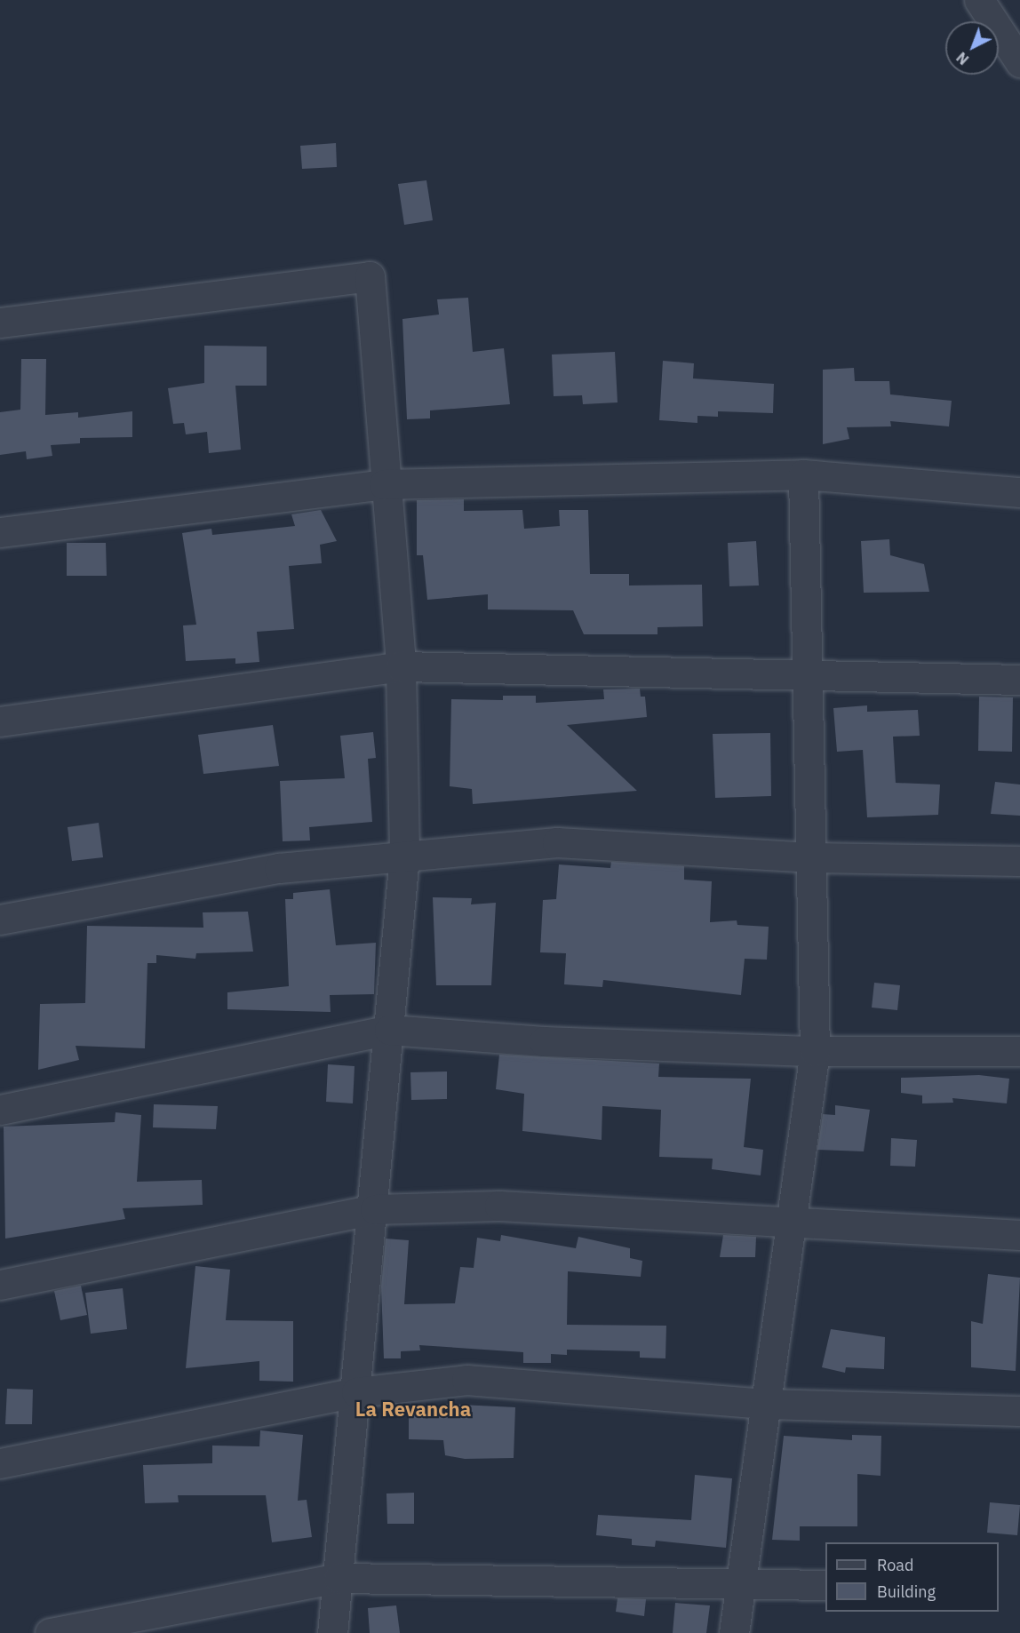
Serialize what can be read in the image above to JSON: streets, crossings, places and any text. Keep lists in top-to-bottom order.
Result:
{
  "districts": ["La Revancha"],
  "legend": ["Road", "Building"],
  "north": "bottom left"
}
